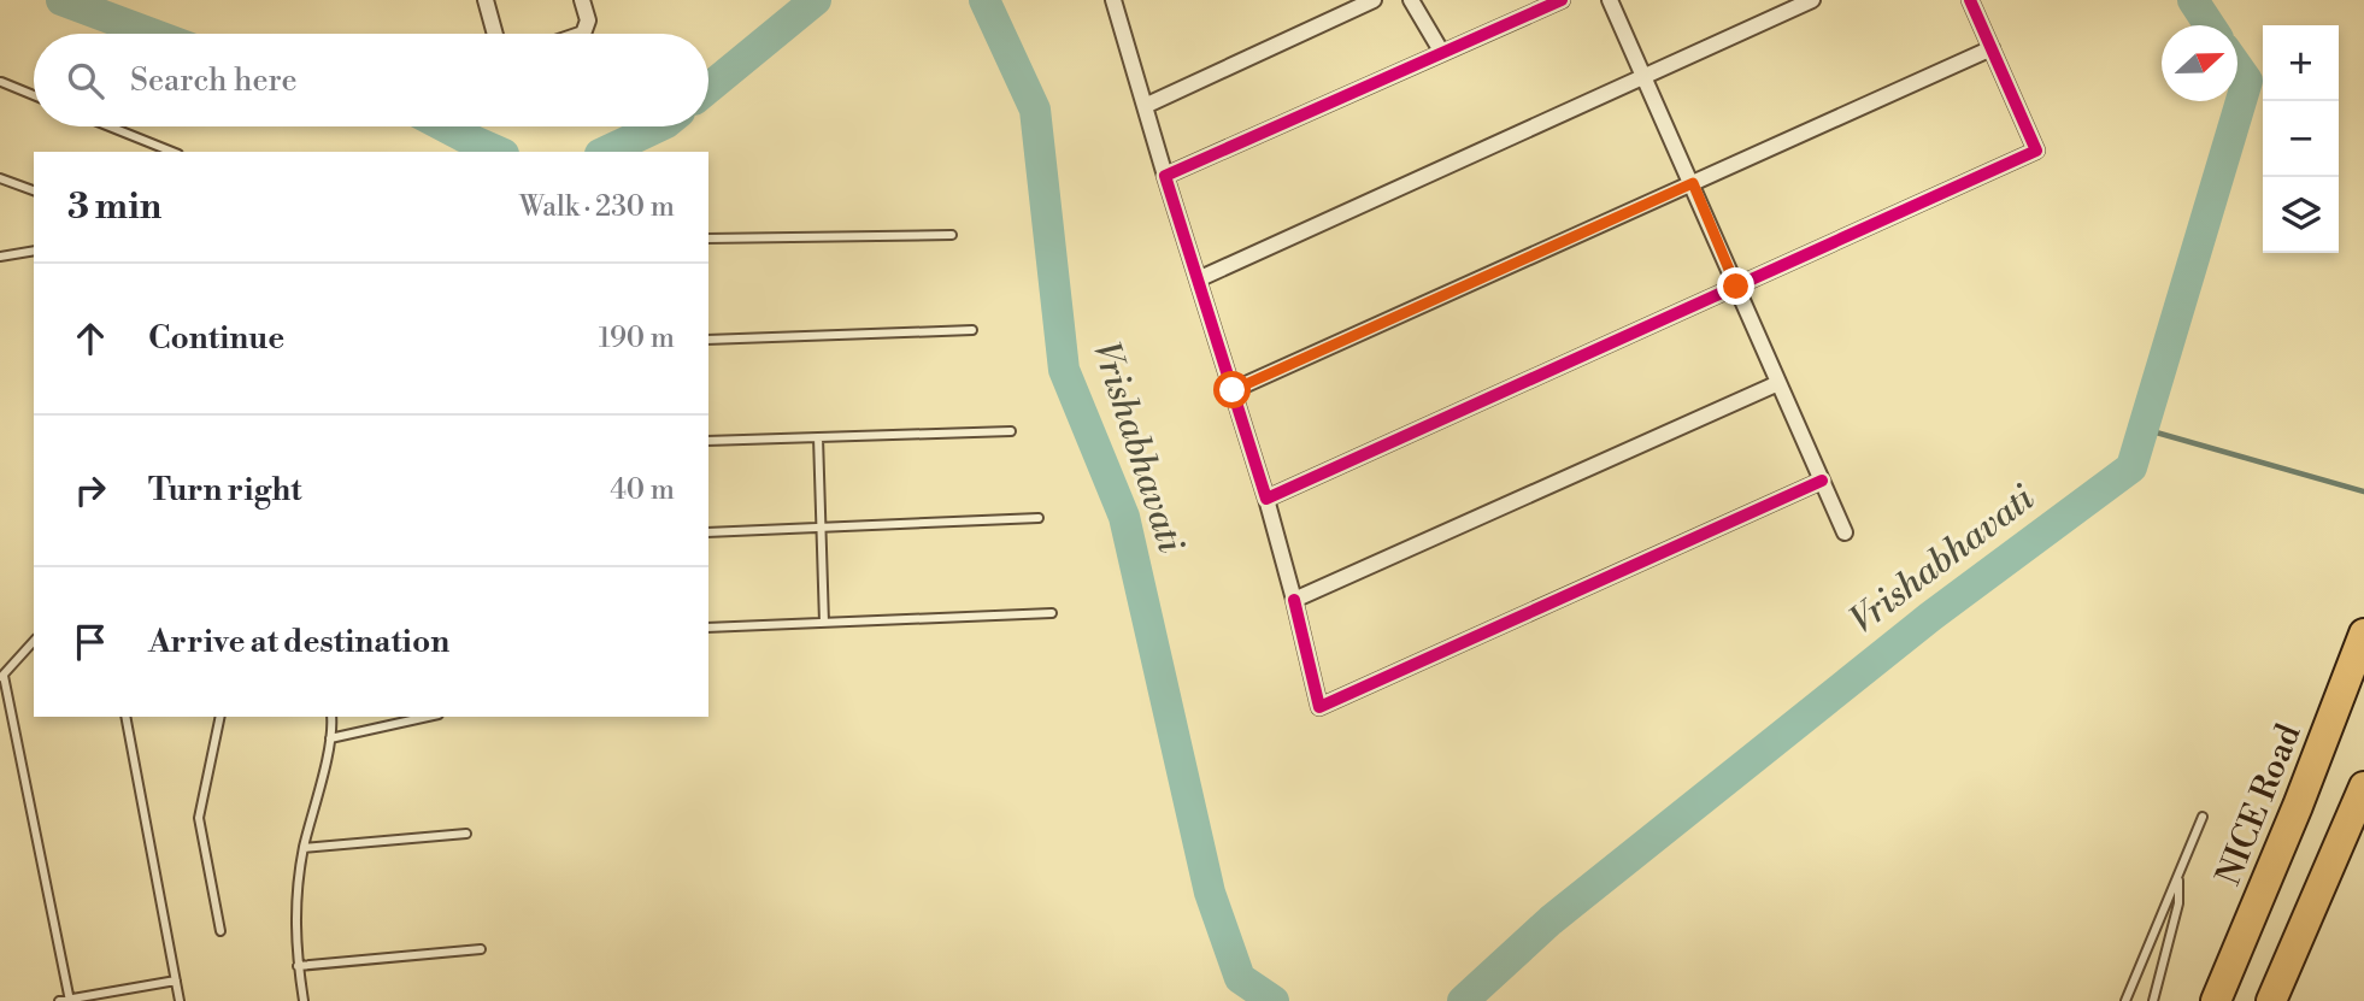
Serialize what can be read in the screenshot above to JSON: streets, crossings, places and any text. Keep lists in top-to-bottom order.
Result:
{
  "streets": {
    "highway": ["NICE Road"]
  },
  "water": ["Vrishabhavati"],
  "north": "right",
  "page": {
    "map_buttons": ["+", "−"],
    "search": "Search here",
    "heading": ["3 min", "Walk · 230 m"],
    "list": [
      ["Continue", "190 m"],
      ["Turn right", "40 m"],
      "Arrive at destination"
    ]
  }
}
